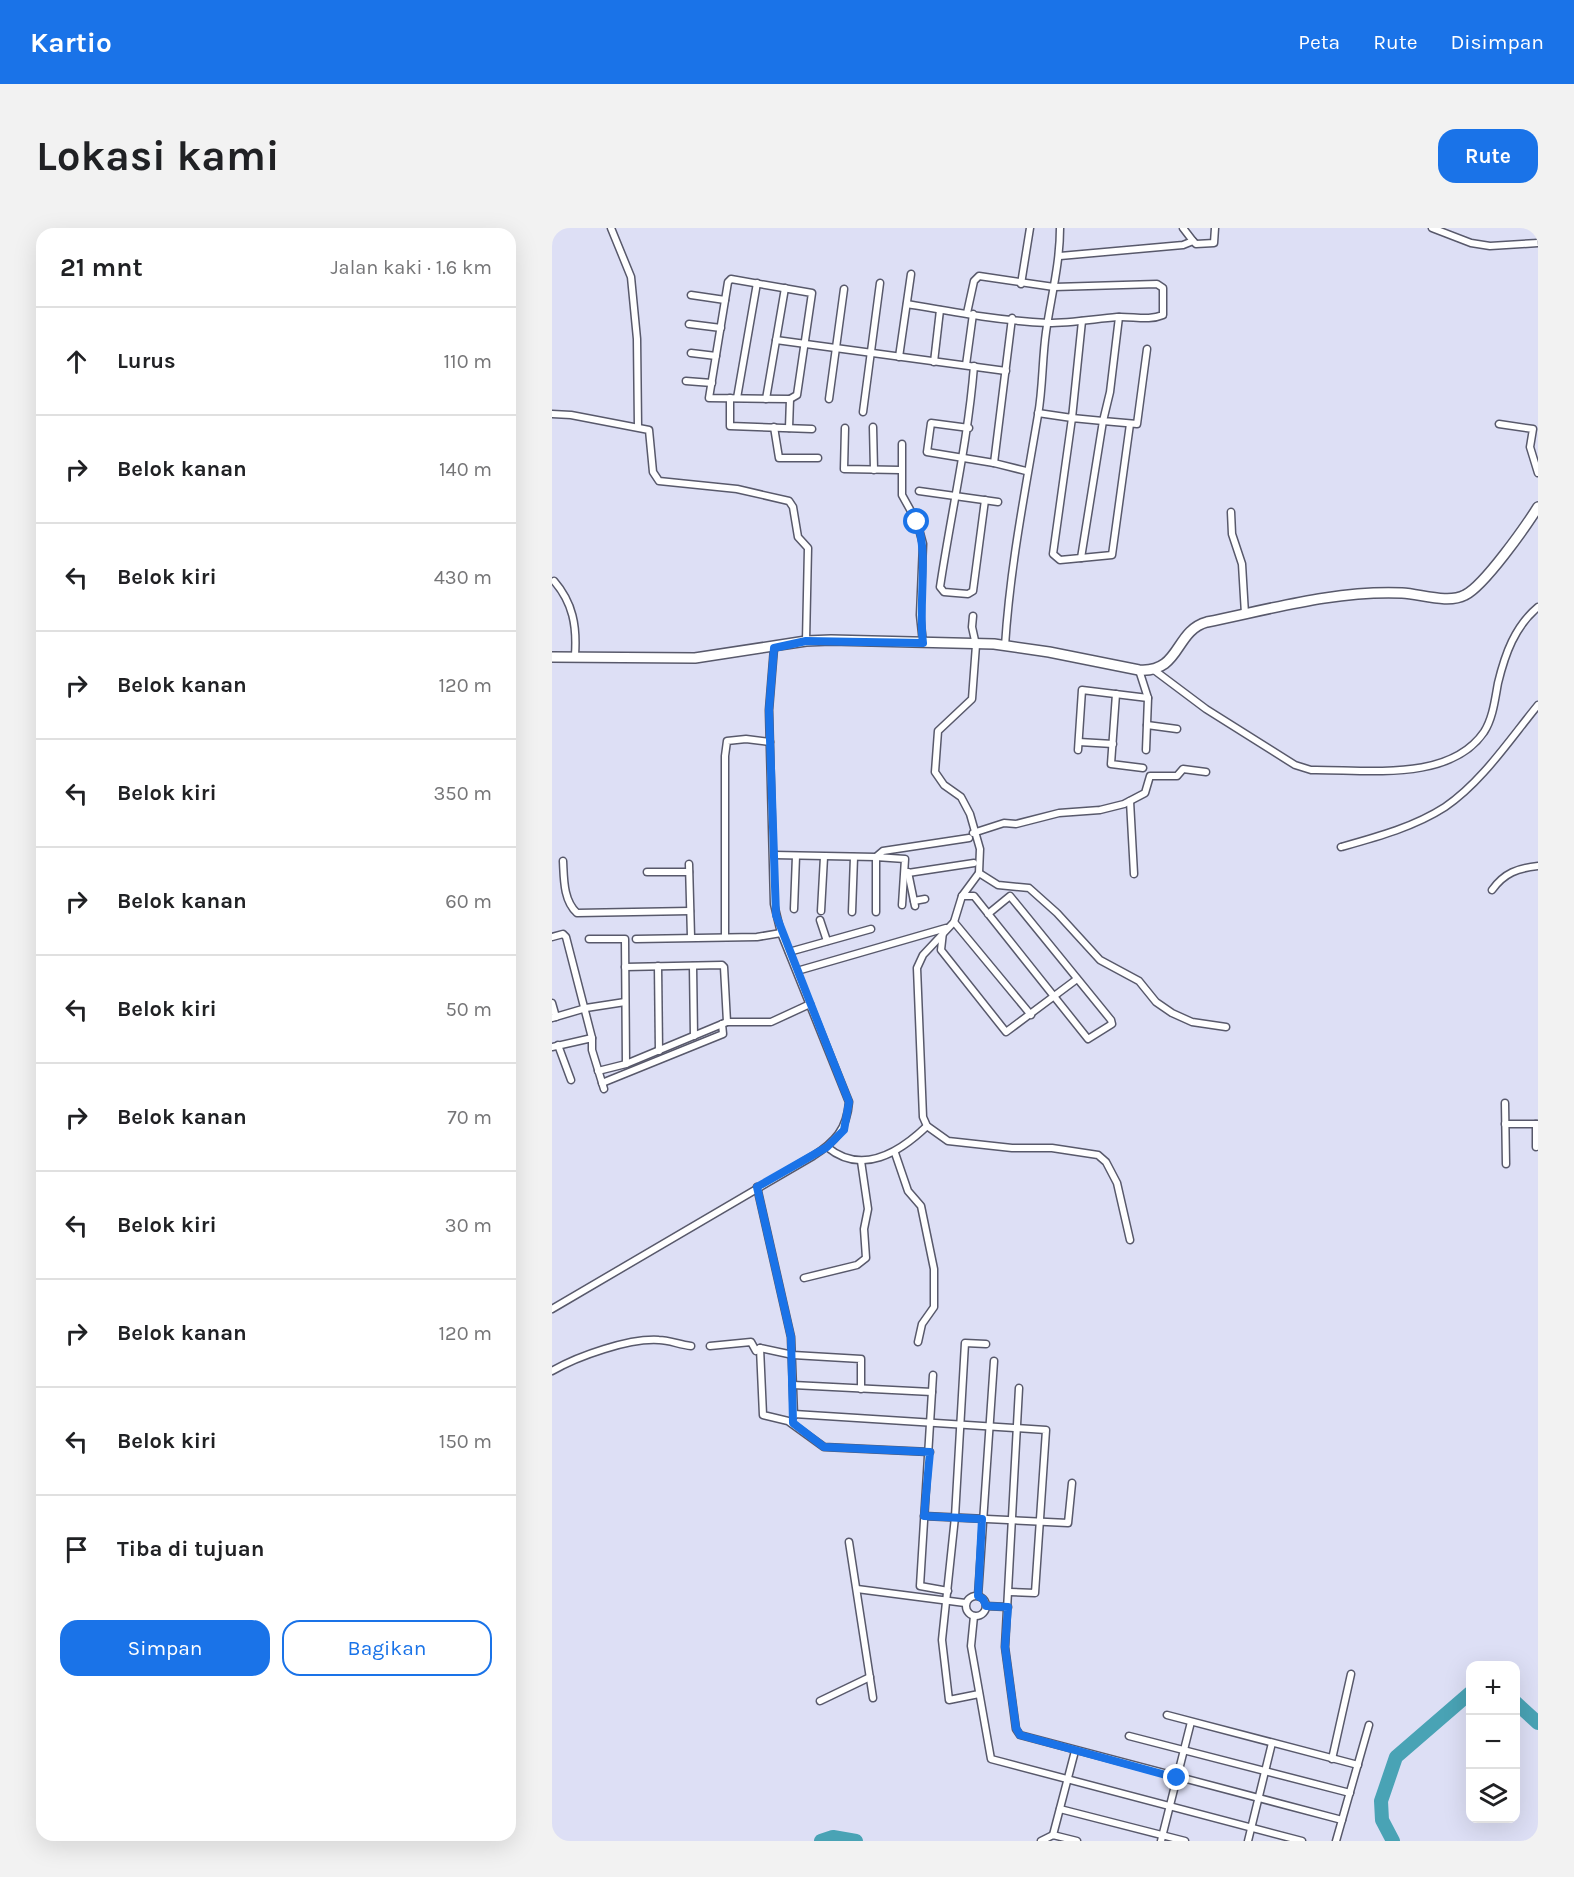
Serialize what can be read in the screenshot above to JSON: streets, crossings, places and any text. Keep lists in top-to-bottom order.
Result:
{
  "page": {
    "header": "Kartio",
    "nav": ["Peta", "Rute", "Disimpan"],
    "buttons": [
      "Rute",
      ["Simpan", "Bagikan"]
    ],
    "title": "Lokasi kami",
    "heading": ["21 mnt", "Jalan kaki · 1.6 km"],
    "list": [
      ["Lurus", "110 m"],
      ["Belok kanan", "140 m"],
      ["Belok kiri", "430 m"],
      ["Belok kanan", "120 m"],
      ["Belok kiri", "350 m"],
      ["Belok kanan", "60 m"],
      ["Belok kiri", "50 m"],
      ["Belok kanan", "70 m"],
      ["Belok kiri", "30 m"],
      ["Belok kanan", "120 m"],
      ["Belok kiri", "150 m"],
      "Tiba di tujuan"
    ],
    "map_buttons": ["+", "−"]
  }
}
